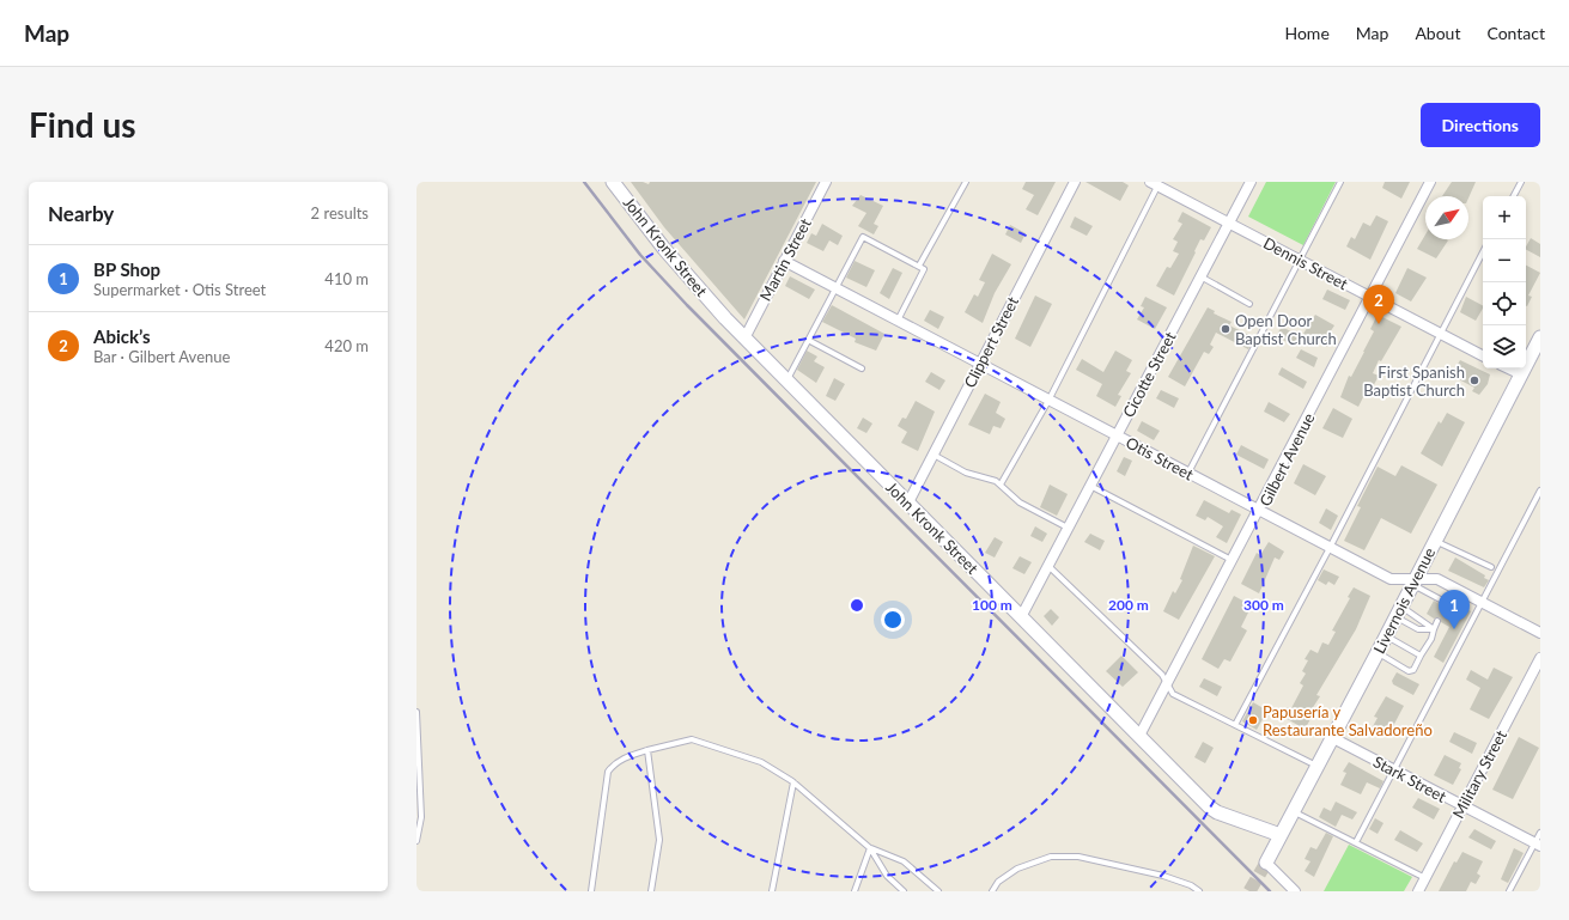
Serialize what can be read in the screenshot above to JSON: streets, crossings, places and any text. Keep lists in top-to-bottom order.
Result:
{
  "streets": {
    "street": [
      "John Kronk Street",
      "Martin Street",
      "Dennis Street",
      "Clippert Street",
      "Cicotte Street",
      "Otis Street",
      "Gilbert Avenue",
      "Livernois Avenue",
      "Military Street",
      "Stark Street"
    ]
  },
  "crossings": [
    ["John Kronk Street", "Martin Street"],
    ["John Kronk Street", "Clippert Street"],
    ["John Kronk Street", "Cicotte Street"],
    ["John Kronk Street", "Gilbert Avenue"],
    ["John Kronk Street", "Livernois Avenue"],
    ["Martin Street", "Otis Street"],
    ["Dennis Street", "Cicotte Street"],
    ["Dennis Street", "Gilbert Avenue"],
    ["Clippert Street", "Otis Street"],
    ["Cicotte Street", "Otis Street"],
    ["Otis Street", "Gilbert Avenue"],
    ["Otis Street", "Livernois Avenue"],
    ["Livernois Avenue", "Stark Street"],
    ["Military Street", "Stark Street"]
  ],
  "places": ["Open Door Baptist Church", "First Spanish Baptist Church", "Papusería y Restaurante Salvadoreño"],
  "north": "top right",
  "page": {
    "header": "Map",
    "nav": [
      "Home",
      "Map",
      "About",
      "Contact"
    ],
    "buttons": "Directions",
    "title": "Find us",
    "heading": ["Nearby", "2 results"],
    "map_buttons": ["+", "−"],
    "list": [
      {
        "mark": "1",
        "name": "BP Shop",
        "note": "Supermarket · Otis Street",
        "value": "410 m"
      },
      {
        "mark": "2",
        "name": "Abick’s",
        "note": "Bar · Gilbert Avenue",
        "value": "420 m"
      }
    ],
    "pins": ["2", "1"]
  },
  "rings": ["100 m", "200 m", "300 m"]
}
